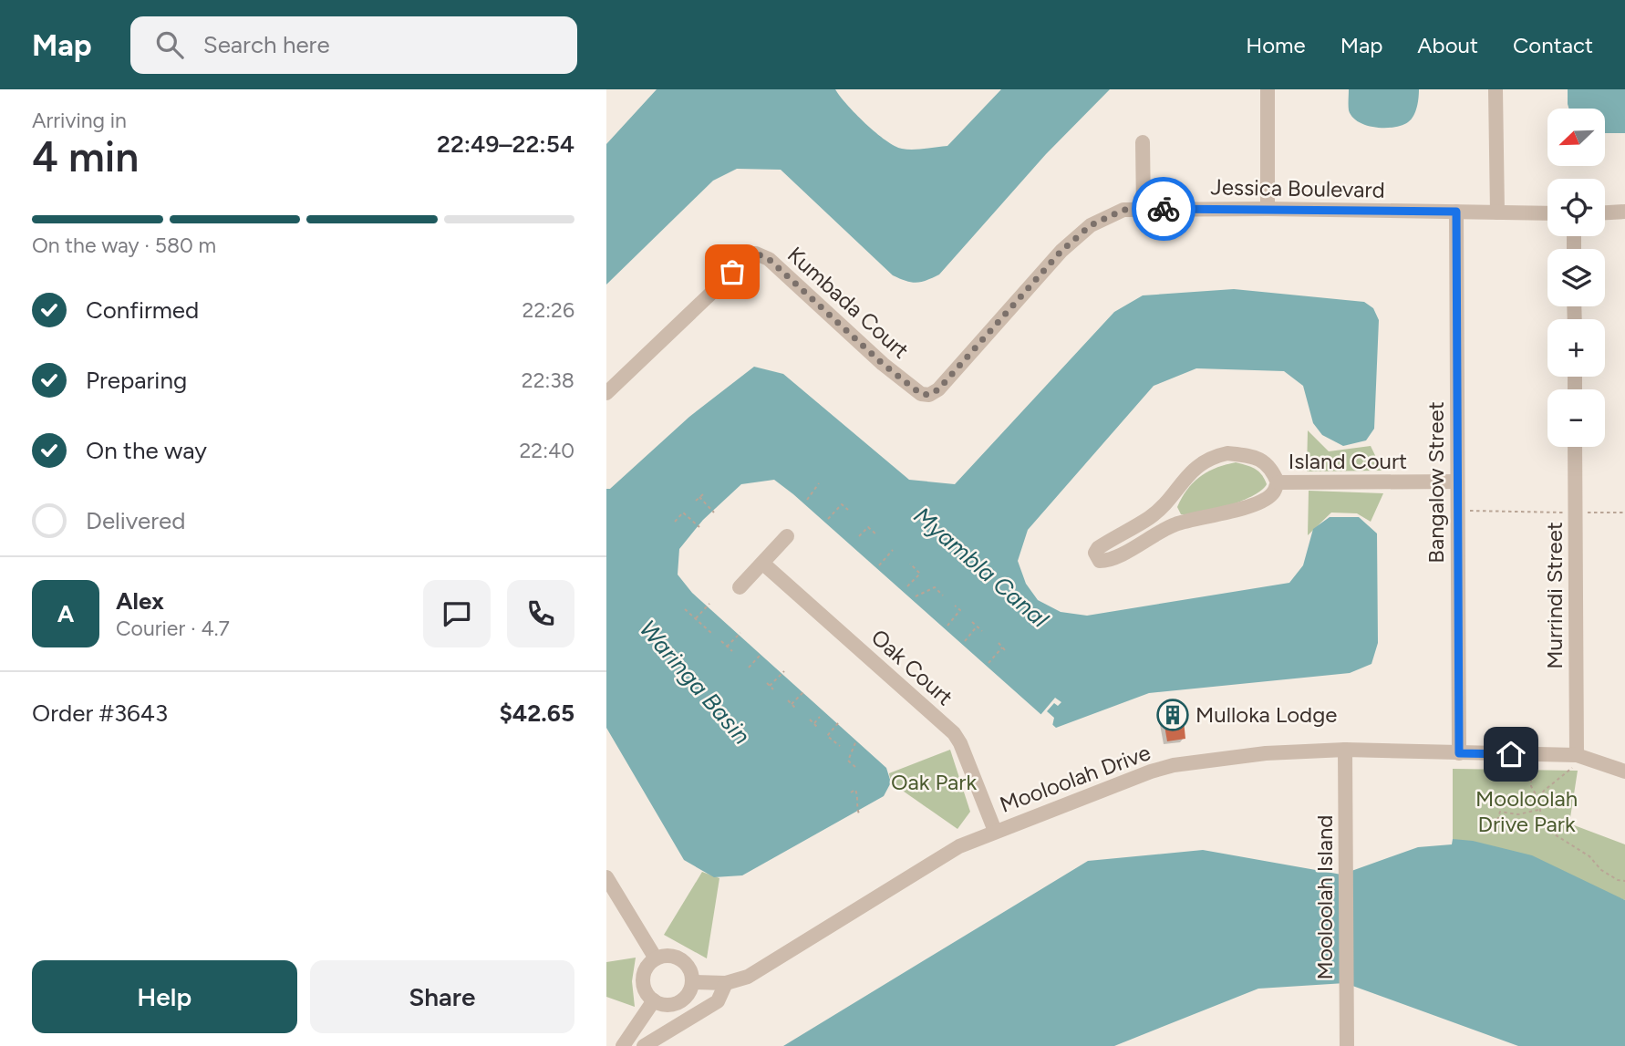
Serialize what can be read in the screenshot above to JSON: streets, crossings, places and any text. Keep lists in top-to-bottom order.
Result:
{
  "streets": {
    "street": [
      "Jessica Boulevard",
      "Kumbada Court",
      "Island Court",
      "Bangalow Street",
      "Murrindi Street",
      "Oak Court",
      "Mooloolah Drive",
      "Mooloolah Island"
    ]
  },
  "crossings": [
    ["Jessica Boulevard", "Kumbada Court"],
    ["Jessica Boulevard", "Bangalow Street"],
    ["Island Court", "Bangalow Street"],
    ["Bangalow Street", "Mooloolah Drive"],
    ["Murrindi Street", "Mooloolah Drive"],
    ["Oak Court", "Mooloolah Drive"],
    ["Mooloolah Drive", "Mooloolah Island"]
  ],
  "water": ["Myambla Canal", "Waringa Basin"],
  "parks": ["Oak Park", "Mooloolah Drive Park"],
  "places": {
    "building": ["Mulloka Lodge"]
  },
  "north": "bottom left",
  "page": {
    "header": "Map",
    "search": "Search here",
    "nav": [
      "Home",
      "Map",
      "About",
      "Contact"
    ],
    "heading": ["4 min", "Arriving in", "22:49–22:54"],
    "panel": [
      "Alex",
      "Courier · 4.7",
      "Order #3643",
      "$42.65"
    ],
    "map_buttons": ["+", "−"],
    "bar": "On the way · 580 m",
    "list": [
      ["Confirmed", "22:26"],
      ["Preparing", "22:38"],
      ["On the way", "22:40"],
      "Delivered"
    ],
    "round": "A",
    "buttons": ["Help", "Share"]
  }
}
